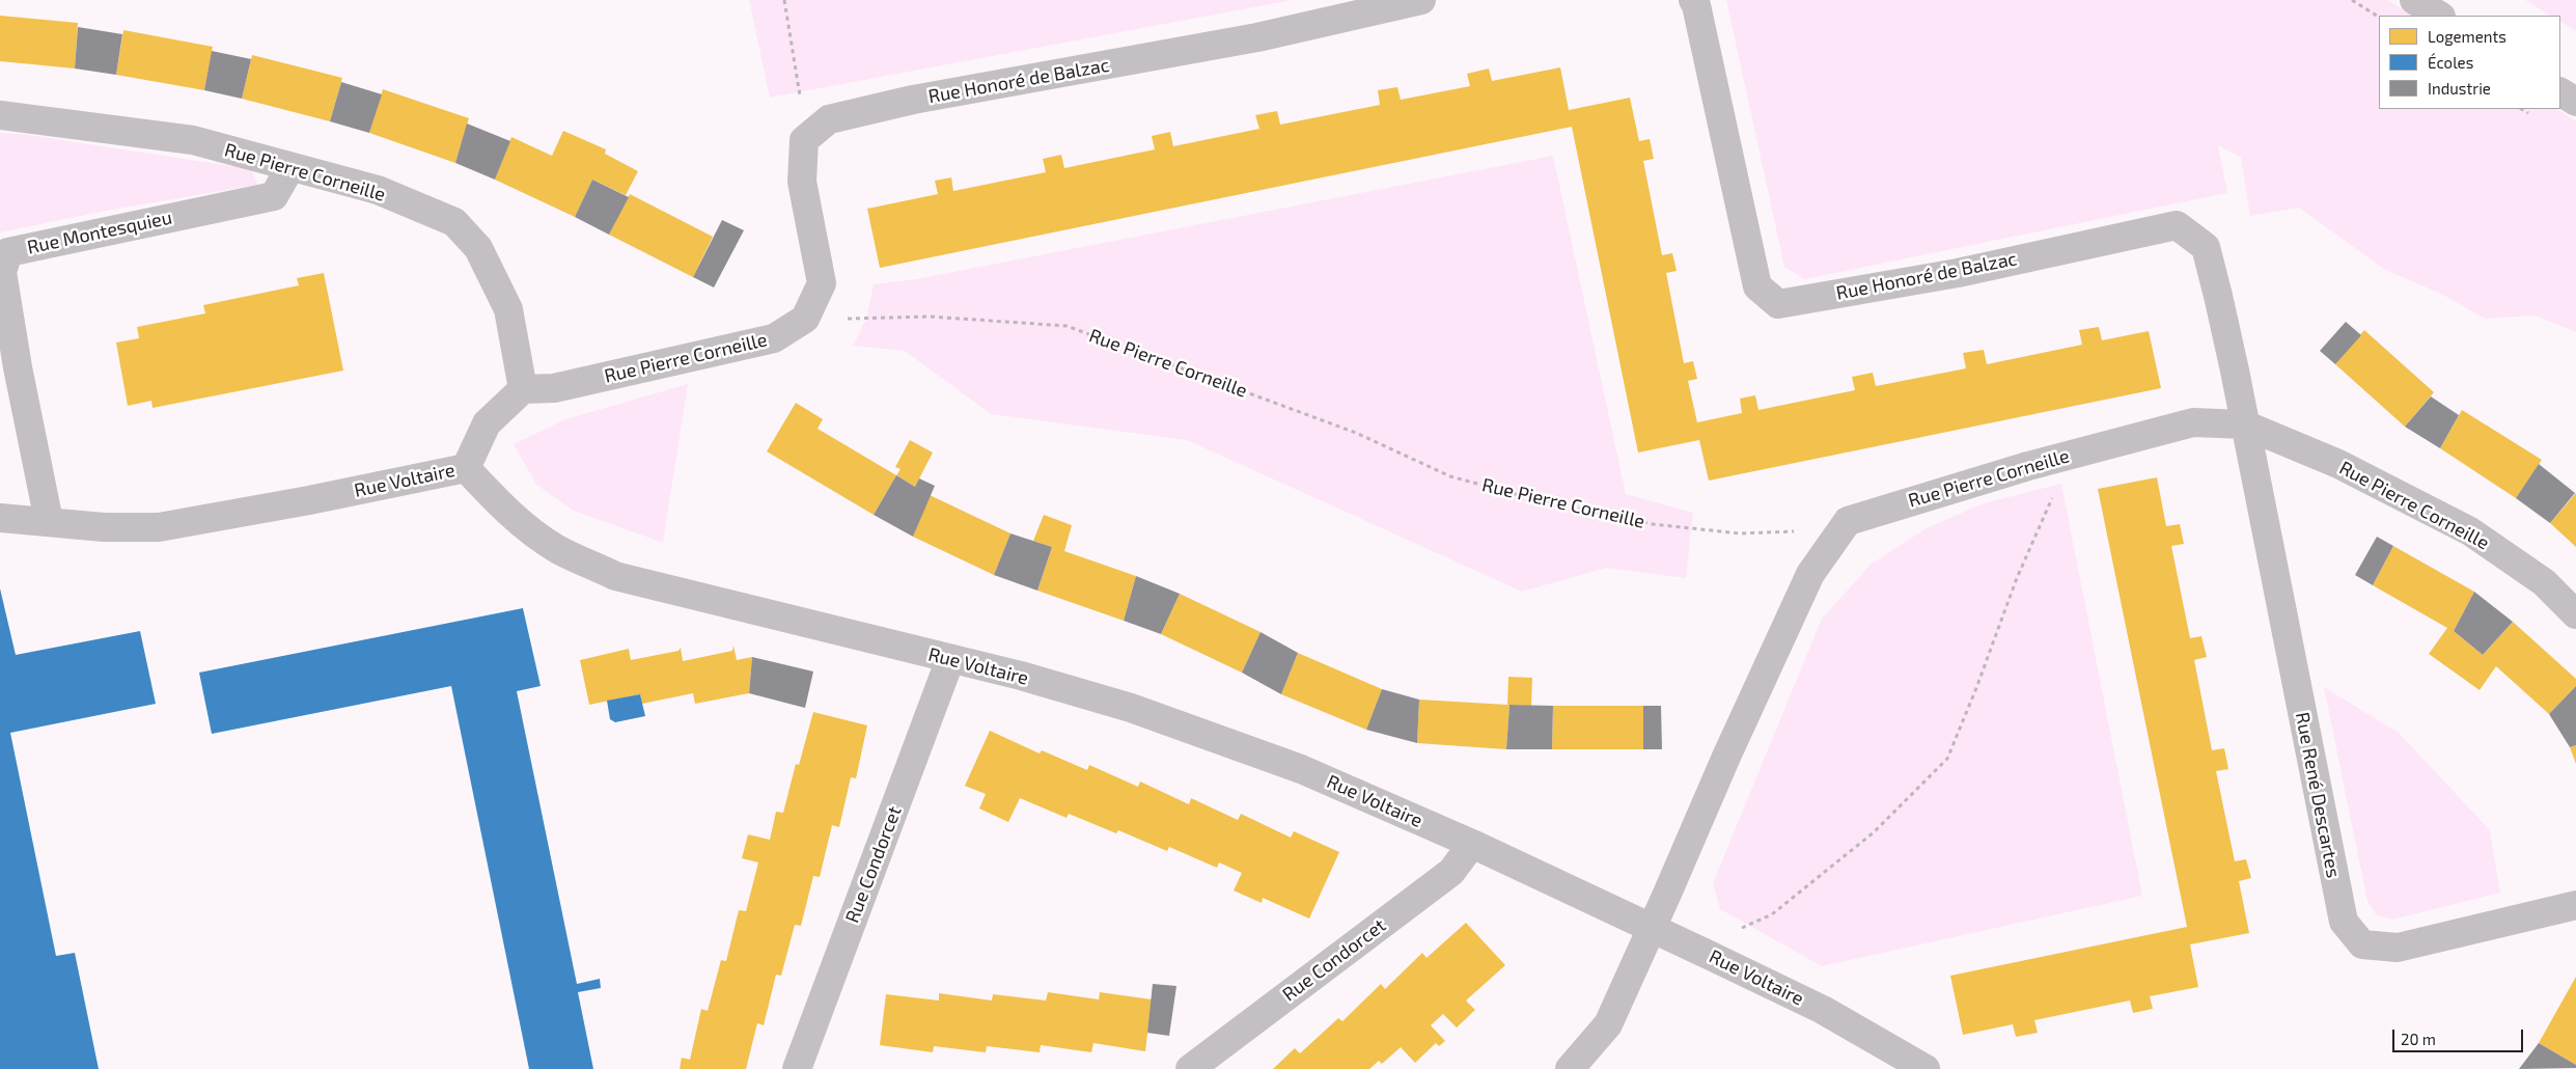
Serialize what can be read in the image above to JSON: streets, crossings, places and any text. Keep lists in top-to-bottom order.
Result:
{
  "streets": {
    "street": [
      "Rue Honoré de Balzac",
      "Rue Pierre Corneille",
      "Rue Montesquieu",
      "Rue Voltaire",
      "Rue René Descartes",
      "Rue Condorcet"
    ]
  },
  "crossings": [
    ["Rue Honoré de Balzac", "Rue Pierre Corneille"],
    ["Rue Honoré de Balzac", "Rue René Descartes"],
    ["Rue Pierre Corneille", "Rue Montesquieu"],
    ["Rue Pierre Corneille", "Rue René Descartes"],
    ["Rue Montesquieu", "Rue Voltaire"],
    ["Rue Voltaire", "Rue Condorcet"]
  ],
  "legend": ["Logements", "Écoles", "Industrie"],
  "scale_bar": "20 m"
}
